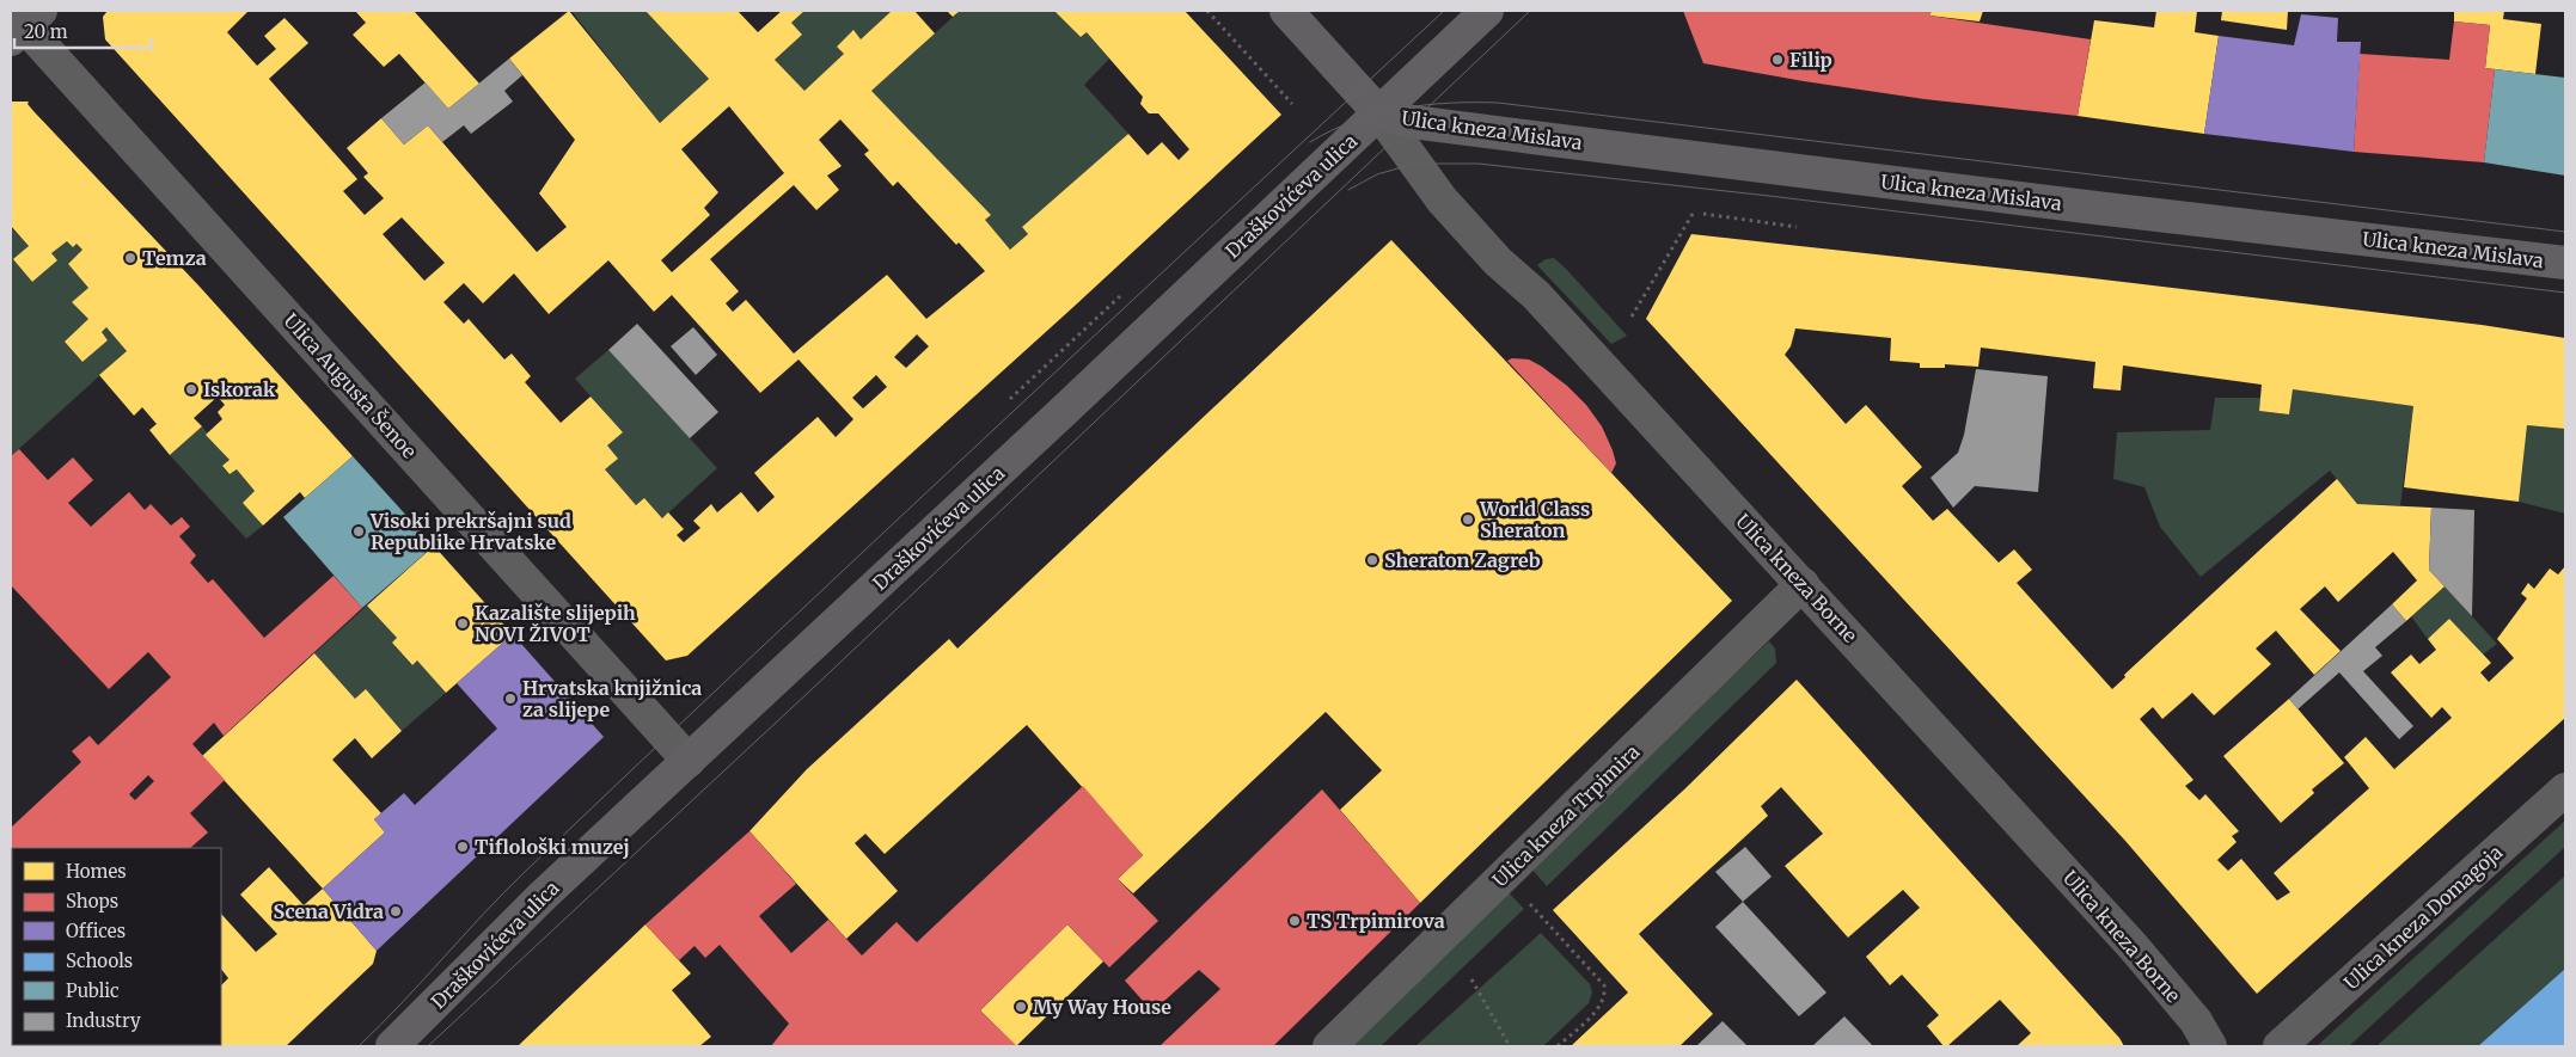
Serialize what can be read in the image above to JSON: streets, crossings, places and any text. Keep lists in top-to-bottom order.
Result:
{
  "streets": {
    "street": [
      "Ulica kneza Mislava",
      "Draškovićeva ulica",
      "Ulica Augusta Šenoe",
      "Ulica kneza Borne",
      "Ulica kneza Trpimira",
      "Ulica kneza Domagoja"
    ]
  },
  "crossings": [
    ["Ulica kneza Mislava", "Draškovićeva ulica"],
    ["Ulica kneza Mislava", "Ulica kneza Borne"],
    ["Draškovićeva ulica", "Ulica Augusta Šenoe"],
    ["Draškovićeva ulica", "Ulica kneza Borne"],
    ["Ulica kneza Borne", "Ulica kneza Trpimira"]
  ],
  "places": [
    "Filip",
    "Temza",
    "Iskorak",
    "World Class Sheraton",
    "Visoki prekršajni sud Republike Hrvatske",
    "Sheraton Zagreb",
    "Kazalište slijepih NOVI ŽIVOT",
    "Hrvatska knjižnica za slijepe",
    "Tiflološki muzej",
    "Scena Vidra",
    "TS Trpimirova",
    "My Way House"
  ],
  "legend": [
    "Homes",
    "Shops",
    "Offices",
    "Schools",
    "Public",
    "Industry"
  ],
  "scale_bar": "20 m"
}
